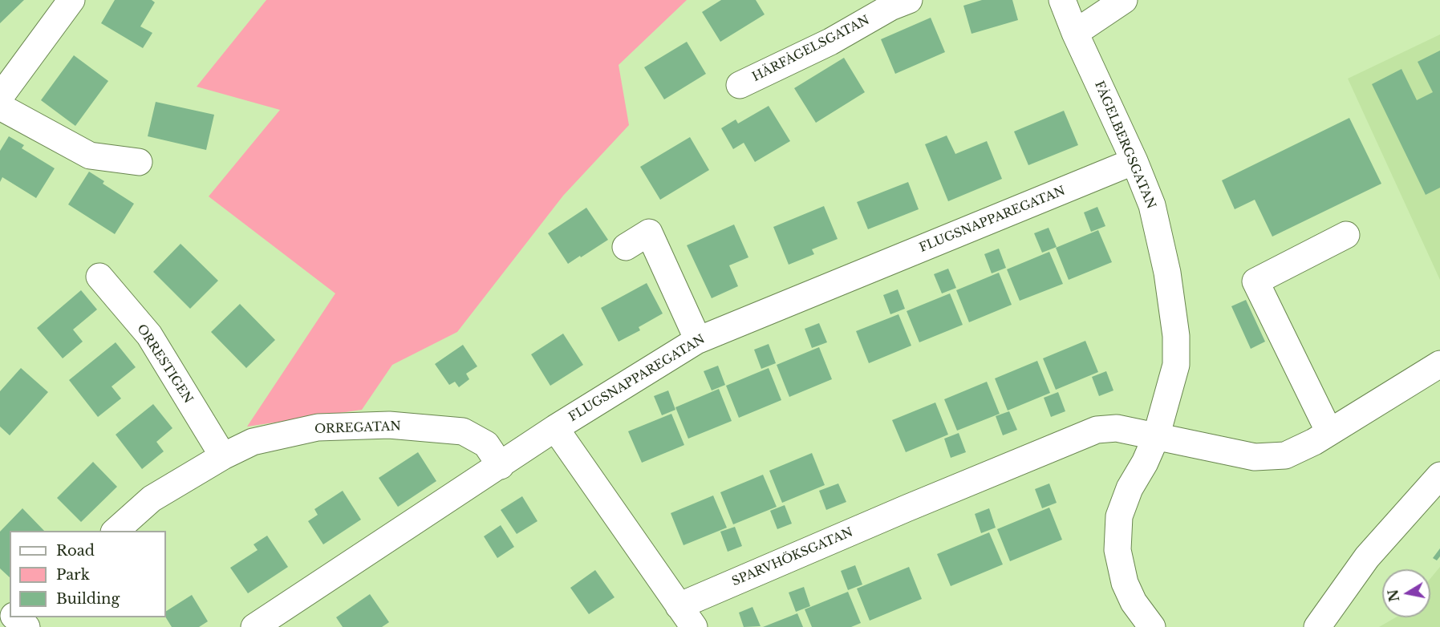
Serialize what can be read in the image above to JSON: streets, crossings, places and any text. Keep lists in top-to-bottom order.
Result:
{
  "streets": {
    "street": [
      "HÄRFÅGELSGATAN",
      "FÅGELBERGSGATAN",
      "FLUGSNAPPAREGATAN",
      "ORRESTIGEN",
      "ORREGATAN",
      "SPARVHÖKSGATAN"
    ]
  },
  "crossings": [
    ["FÅGELBERGSGATAN", "FLUGSNAPPAREGATAN"],
    ["FÅGELBERGSGATAN", "SPARVHÖKSGATAN"],
    ["FLUGSNAPPAREGATAN", "ORREGATAN"],
    ["FLUGSNAPPAREGATAN", "SPARVHÖKSGATAN"],
    ["ORRESTIGEN", "ORREGATAN"]
  ],
  "legend": ["Road", "Park", "Building"],
  "north": "left"
}
